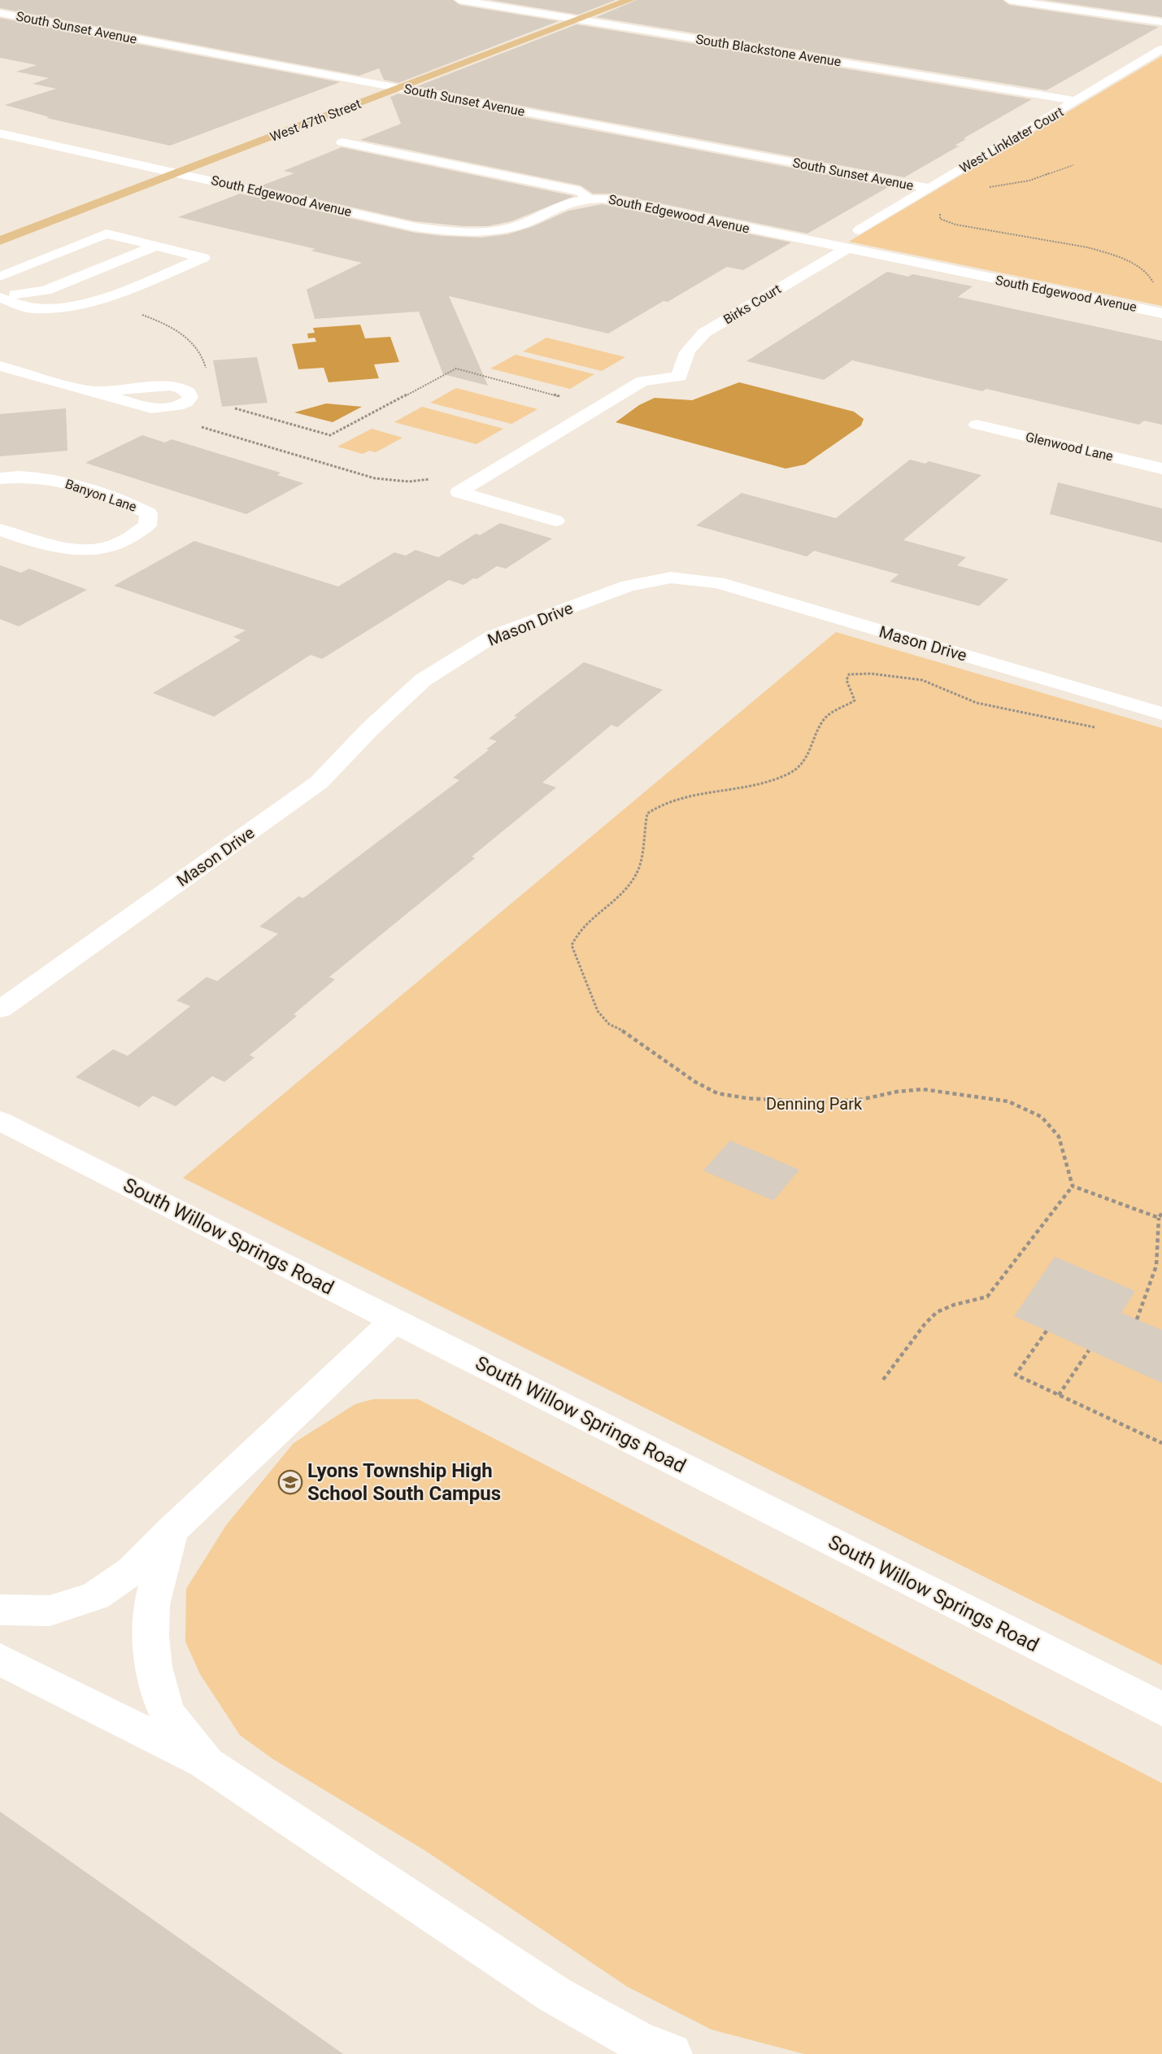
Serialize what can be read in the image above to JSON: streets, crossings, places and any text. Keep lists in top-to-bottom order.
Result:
{
  "streets": {
    "main road": ["West 47th Street"],
    "street": [
      "South Sunset Avenue",
      "South Blackstone Avenue",
      "West Linklater Court",
      "South Edgewood Avenue",
      "Birks Court",
      "Glenwood Lane",
      "Banyon Lane",
      "Mason Drive",
      "South Willow Springs Road"
    ]
  },
  "crossings": [
    ["South Sunset Avenue", "West 47th Street"],
    ["South Sunset Avenue", "West Linklater Court"],
    ["South Blackstone Avenue", "West 47th Street"],
    ["South Blackstone Avenue", "West Linklater Court"],
    ["West 47th Street", "South Edgewood Avenue"],
    ["South Edgewood Avenue", "Birks Court"]
  ],
  "parks": ["Denning Park"],
  "places": {
    "school or university": ["Lyons Township High School South Campus"]
  }
}
